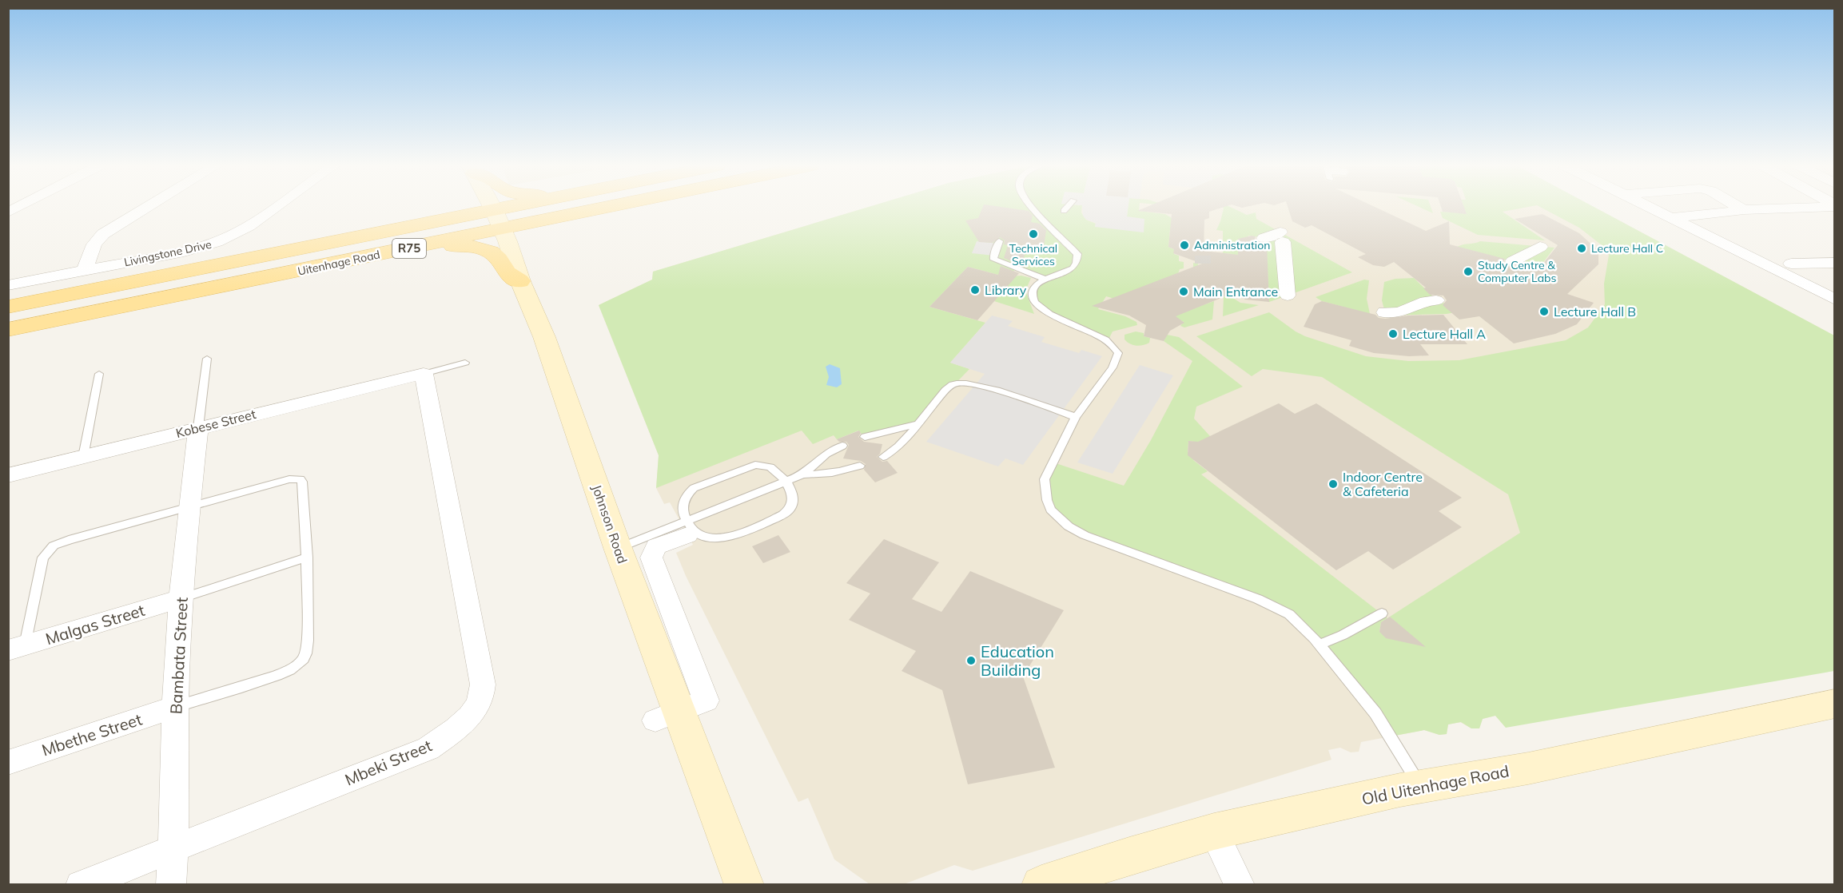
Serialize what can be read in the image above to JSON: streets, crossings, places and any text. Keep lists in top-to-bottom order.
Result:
{
  "streets": {
    "main road": ["R75", "Uitenhage Road"],
    "street": [
      "Livingstone Drive",
      "Kobese Street",
      "Johnson Road",
      "Malgas Street",
      "Bambata Street",
      "Mbethe Street",
      "Mbeki Street",
      "Old Uitenhage Road"
    ]
  },
  "crossings": [
    ["Uitenhage Road", "Johnson Road"],
    ["Kobese Street", "Bambata Street"],
    ["Kobese Street", "Mbeki Street"],
    ["Malgas Street", "Bambata Street"],
    ["Bambata Street", "Mbethe Street"],
    ["Bambata Street", "Mbeki Street"]
  ],
  "places": [
    "Technical Services",
    "Administration",
    "Lecture Hall C",
    "Study Centre & Computer Labs",
    "Library",
    "Main Entrance",
    "Lecture Hall B",
    "Lecture Hall A",
    "Indoor Centre & Cafeteria",
    "Education Building"
  ]
}
